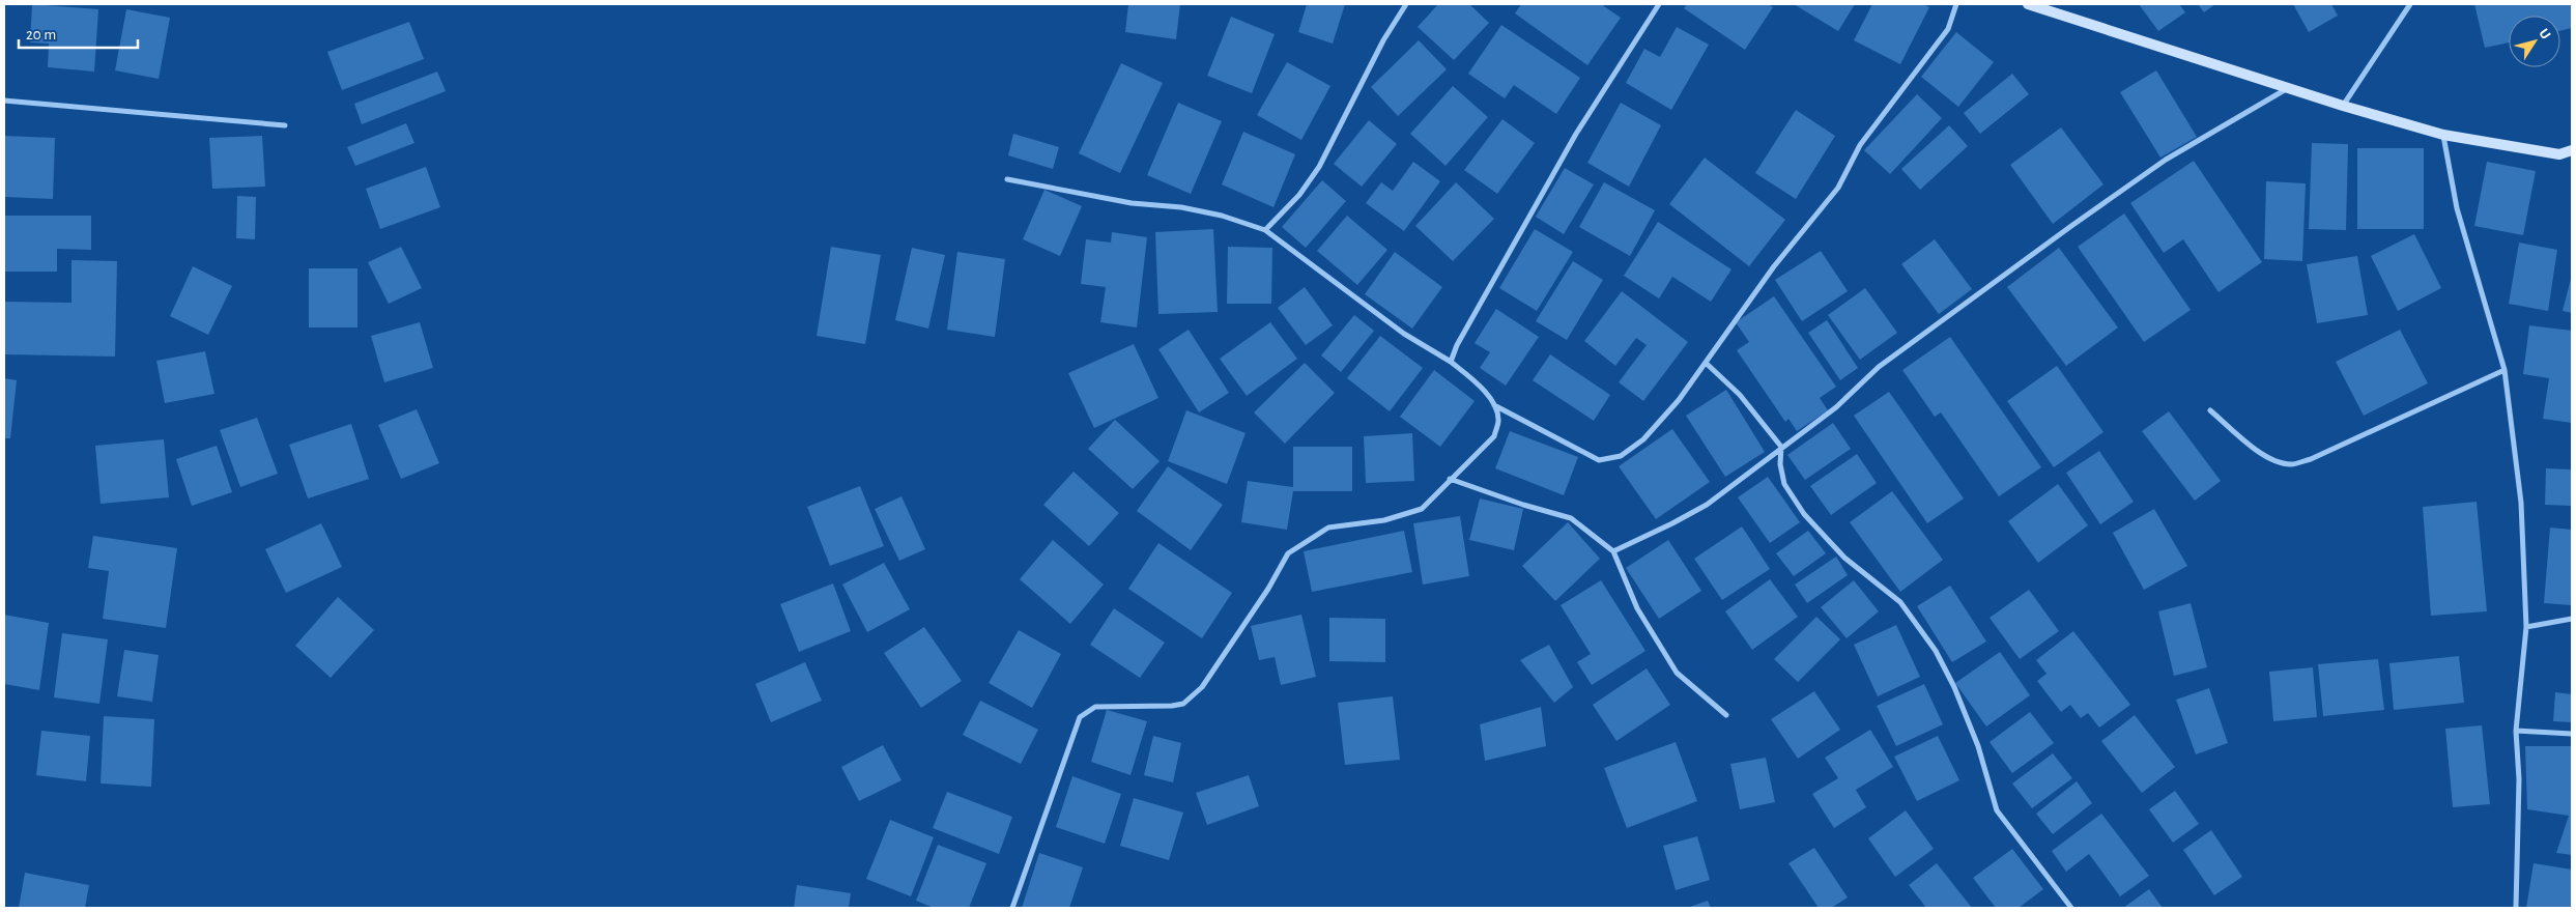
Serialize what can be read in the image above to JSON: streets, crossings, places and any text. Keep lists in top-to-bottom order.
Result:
{
  "scale_bar": "20 m",
  "north": "top right"
}
